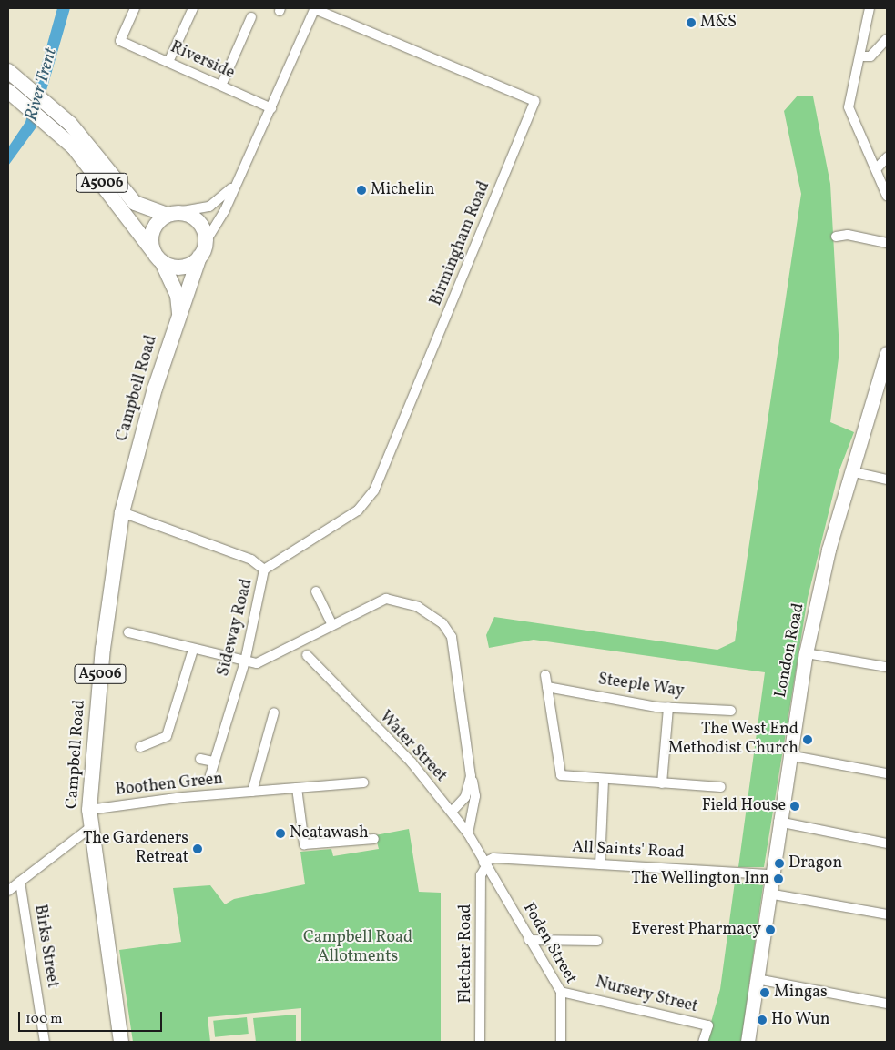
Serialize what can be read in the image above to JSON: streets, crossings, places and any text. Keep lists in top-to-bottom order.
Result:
{
  "streets": {
    "main road": ["A5006", "Campbell Road", "London Road"],
    "street": [
      "Riverside",
      "Birmingham Road",
      "Sideway Road",
      "Steeple Way",
      "Water Street",
      "Boothen Green",
      "All Saints' Road",
      "Foden Street",
      "Birks Street",
      "Fletcher Road",
      "Nursery Street"
    ]
  },
  "crossings": [
    ["Riverside", "Campbell Road"],
    ["A5006", "Campbell Road"],
    ["Birmingham Road", "Campbell Road"],
    ["Birmingham Road", "Sideway Road"],
    ["Campbell Road", "Sideway Road"],
    ["Campbell Road", "Boothen Green"],
    ["London Road", "All Saints' Road"],
    ["Water Street", "All Saints' Road"],
    ["Water Street", "Foden Street"],
    ["Water Street", "Fletcher Road"],
    ["All Saints' Road", "Foden Street"],
    ["All Saints' Road", "Fletcher Road"],
    ["Foden Street", "Fletcher Road"],
    ["Foden Street", "Nursery Street"]
  ],
  "water": ["River Trent"],
  "parks": ["Campbell Road Allotments"],
  "places": [
    "M&S",
    "Michelin",
    "The West End Methodist Church",
    "Field House",
    "Neatawash",
    "The Gardeners Retreat",
    "Dragon",
    "The Wellington Inn",
    "Everest Pharmacy",
    "Mingas",
    "Ho Wun"
  ],
  "scale_bar": "100 m"
}
